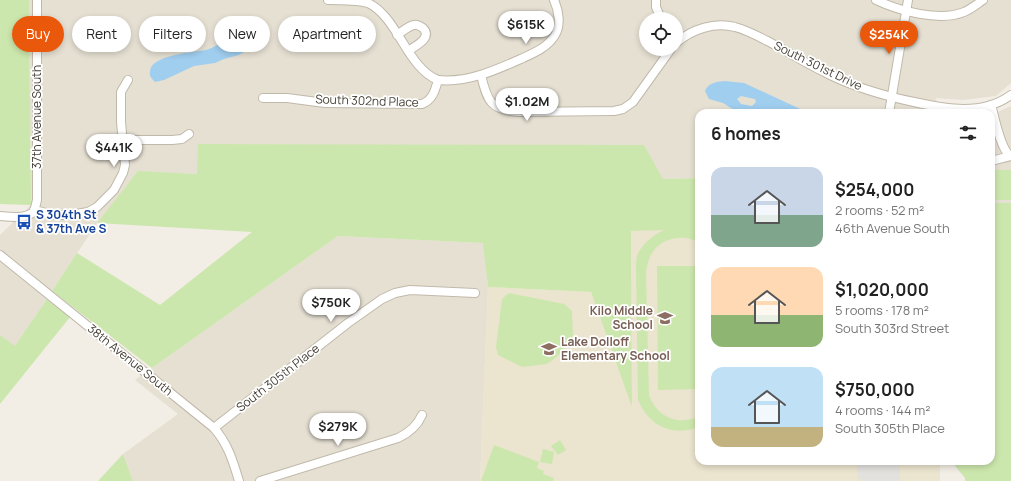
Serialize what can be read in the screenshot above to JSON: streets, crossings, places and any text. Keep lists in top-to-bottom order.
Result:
{
  "streets": {
    "street": [
      "South 301st Drive",
      "South 302nd Place",
      "37th Avenue South",
      "38th Avenue South",
      "South 305th Place"
    ]
  },
  "crossings": [
    ["38th Avenue South", "South 305th Place"]
  ],
  "places": {
    "bus stop": ["S 304th St & 37th Ave S"],
    "school or university": ["Kilo Middle School", "Lake Dolloff Elementary School"]
  },
  "page": {
    "price": [
      "$615K",
      "$254K",
      "$1.02M",
      "$441K",
      "$750K",
      "$279K"
    ],
    "chip": [
      "Buy",
      "Rent",
      "Filters",
      "New",
      "Apartment"
    ],
    "heading": "6 homes",
    "list": [
      {
        "name": "$254,000",
        "note": "2 rooms · 52 m² · 46th Avenue South"
      },
      {
        "name": "$1,020,000",
        "note": "5 rooms · 178 m² · South 303rd Street"
      },
      {
        "name": "$750,000",
        "note": "4 rooms · 144 m² · South 305th Place"
      }
    ]
  }
}
